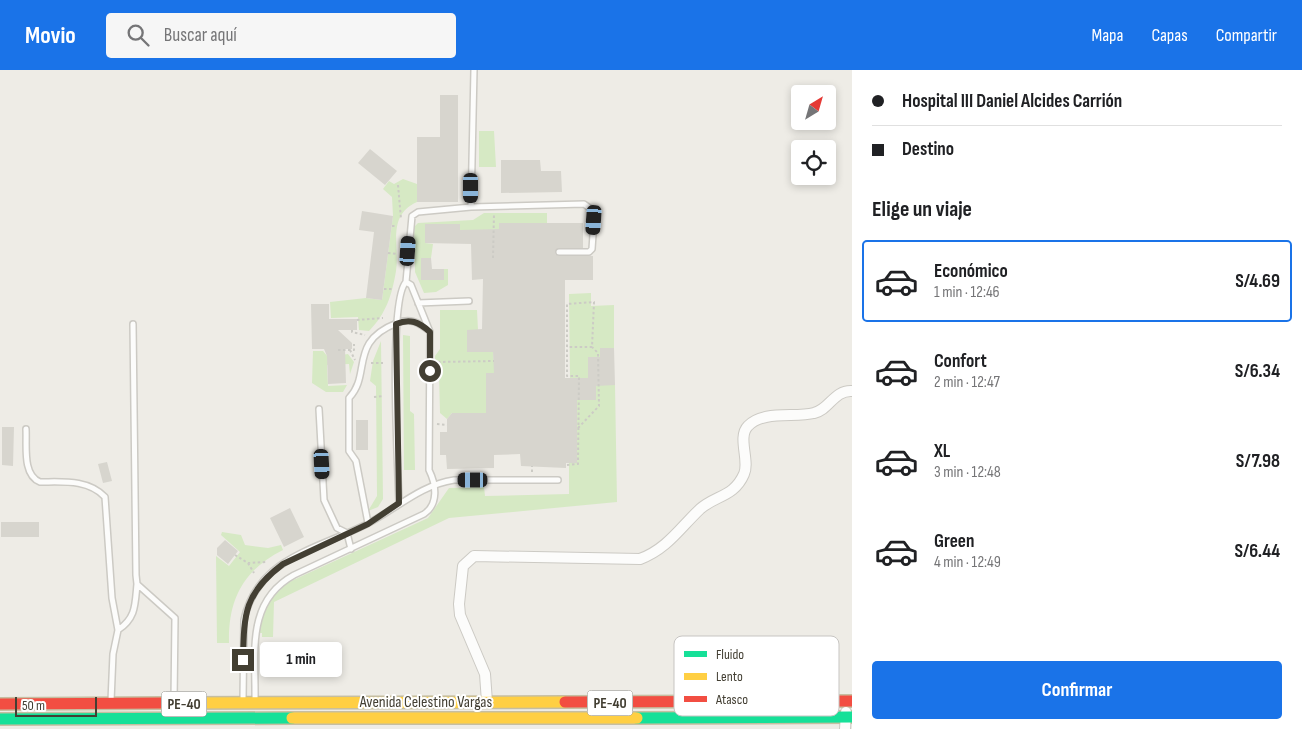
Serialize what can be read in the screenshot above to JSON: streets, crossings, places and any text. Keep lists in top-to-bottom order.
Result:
{
  "streets": {
    "highway": ["Avenida Celestino Vargas", "PE-40"]
  },
  "legend": ["Fluido", "Lento", "Atasco"],
  "scale_bar": "50 m",
  "north": "top right",
  "page": {
    "header": "Movio",
    "search": "Buscar aquí",
    "nav": ["Mapa", "Capas", "Compartir"],
    "banner": ["Hospital III Daniel Alcides Carrión", "Destino"],
    "heading": "Elige un viaje",
    "list": [
      {
        "name": "Económico",
        "note": "1 min · 12:46",
        "value": "S/4.69"
      },
      {
        "name": "Confort",
        "note": "2 min · 12:47",
        "value": "S/6.34"
      },
      {
        "name": "XL",
        "note": "3 min · 12:48",
        "value": "S/7.98"
      },
      {
        "name": "Green",
        "note": "4 min · 12:49",
        "value": "S/6.44"
      }
    ],
    "bubble": "1 min",
    "buttons": "Confirmar",
    "scale": "50 m"
  }
}
